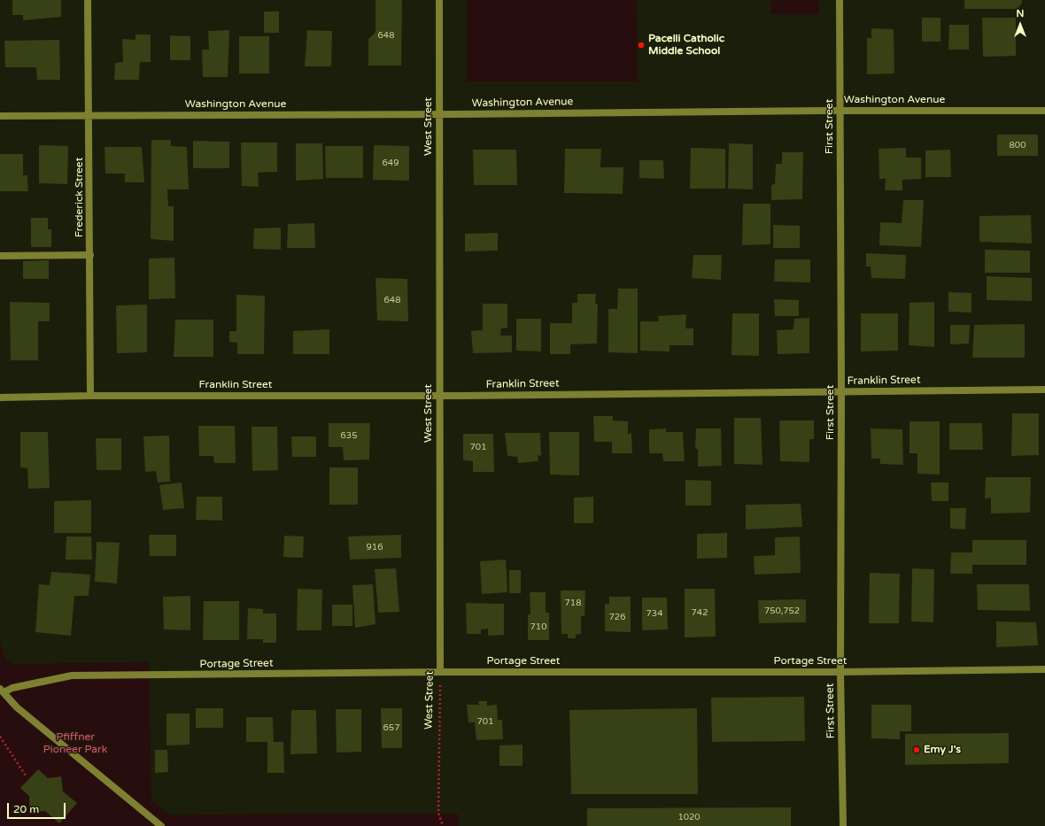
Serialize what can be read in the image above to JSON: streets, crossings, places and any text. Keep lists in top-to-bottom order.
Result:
{
  "streets": {
    "street": [
      "Washington Avenue",
      "West Street",
      "First Street",
      "Frederick Street",
      "Franklin Street",
      "Portage Street"
    ]
  },
  "crossings": [
    ["Washington Avenue", "West Street"],
    ["Washington Avenue", "First Street"],
    ["Washington Avenue", "Frederick Street"],
    ["West Street", "Franklin Street"],
    ["West Street", "Portage Street"],
    ["First Street", "Franklin Street"],
    ["First Street", "Portage Street"],
    ["Frederick Street", "Franklin Street"]
  ],
  "parks": ["Pfiffner Pioneer Park"],
  "places": ["Pacelli Catholic Middle School", "Emy J's"],
  "house_numbers": [
    "648",
    "800",
    "649",
    "648",
    "635",
    "701",
    "916",
    "718",
    "750,752",
    "742",
    "734",
    "726",
    "710",
    "701",
    "657",
    "1020"
  ],
  "scale_bar": "20 m",
  "north": "top"
}
